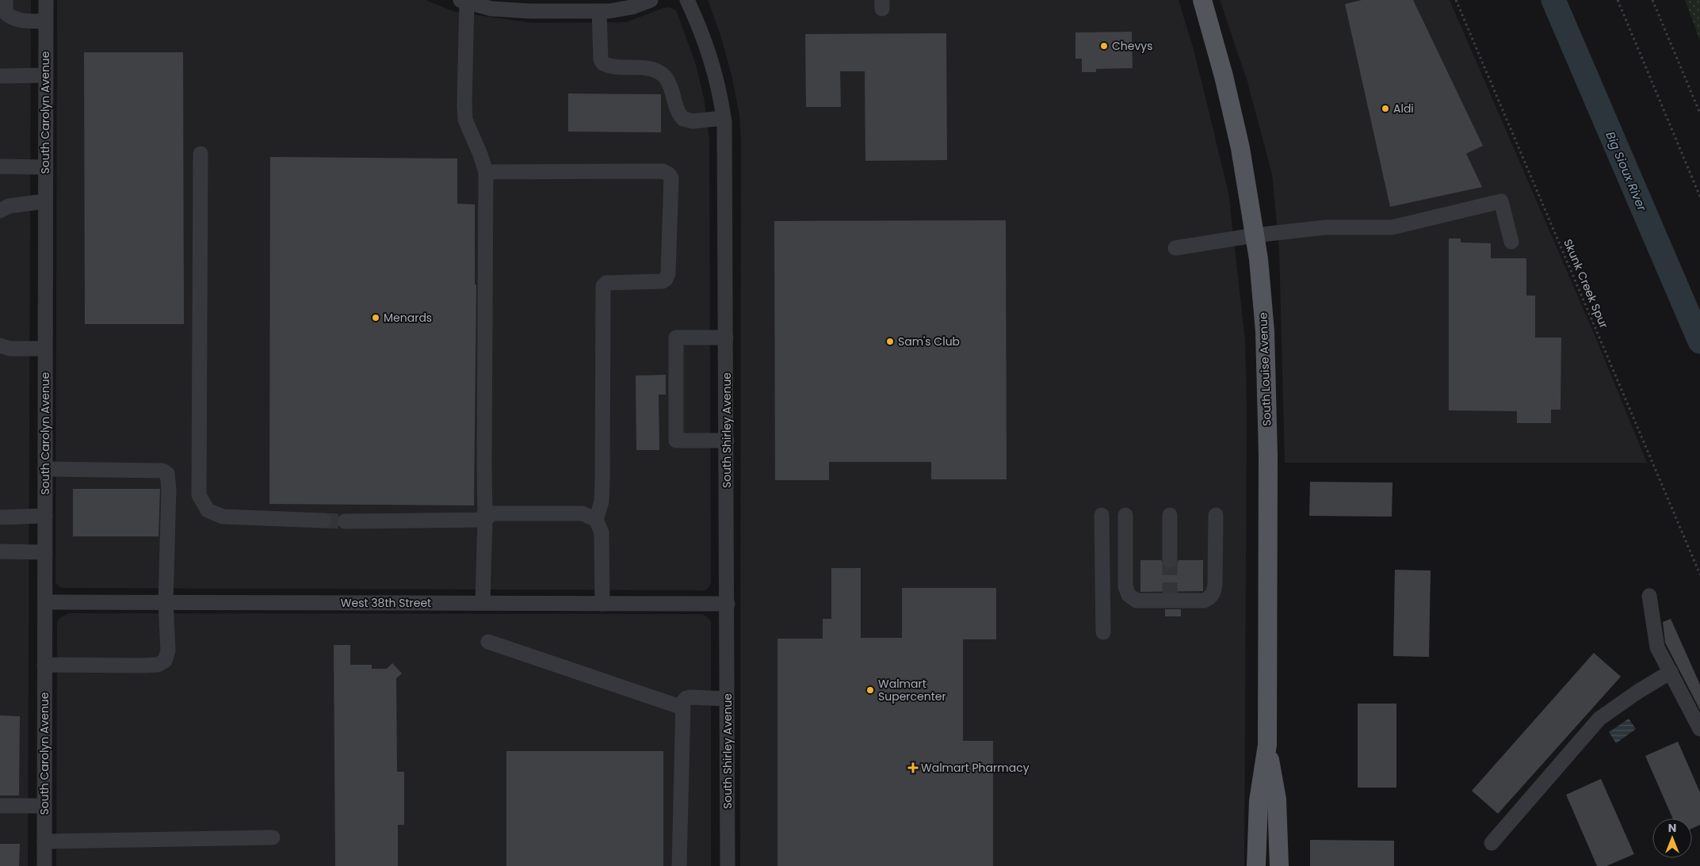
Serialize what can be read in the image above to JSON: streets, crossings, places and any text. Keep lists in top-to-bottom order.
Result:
{
  "streets": {
    "main road": ["South Louise Avenue"],
    "street": ["South Carolyn Avenue", "South Shirley Avenue", "West 38th Street"],
    "path": ["Skunk Creek Spur"]
  },
  "crossings": [
    ["South Carolyn Avenue", "West 38th Street"],
    ["South Shirley Avenue", "West 38th Street"]
  ],
  "water": ["Big Sioux River"],
  "places": {
    "other": [
      "Chevys",
      "Aldi",
      "Menards",
      "Sam's Club",
      "Walmart Supercenter"
    ],
    "health": ["Walmart Pharmacy"]
  },
  "north": "top"
}
